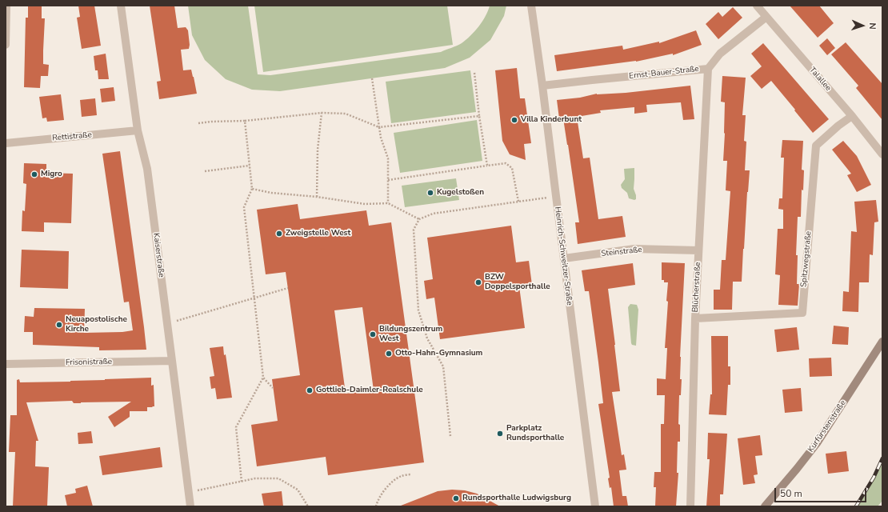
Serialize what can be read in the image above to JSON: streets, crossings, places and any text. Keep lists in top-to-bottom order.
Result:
{
  "streets": {
    "street": [
      "Ernst-Bauer-Straße",
      "Talallee",
      "Rettistraße",
      "Steinstraße",
      "Kaiserstraße",
      "Heinrich-Schweitzer-Straße",
      "Spitzwegstraße",
      "Blücherstraße",
      "Frisonistraße",
      "Kurfürstenstraße"
    ]
  },
  "crossings": [
    ["Ernst-Bauer-Straße", "Talallee"],
    ["Ernst-Bauer-Straße", "Heinrich-Schweitzer-Straße"],
    ["Ernst-Bauer-Straße", "Blücherstraße"],
    ["Talallee", "Spitzwegstraße"],
    ["Rettistraße", "Kaiserstraße"],
    ["Steinstraße", "Heinrich-Schweitzer-Straße"],
    ["Steinstraße", "Blücherstraße"],
    ["Kaiserstraße", "Frisonistraße"],
    ["Spitzwegstraße", "Blücherstraße"]
  ],
  "places": [
    "Villa Kinderbunt",
    "Migro",
    "Kugelstoßen",
    "Zweigstelle West",
    "BZW Doppelsporthalle",
    "Neuapostolische Kirche",
    "Bildungszentrum West",
    "Otto-Hahn-Gymnasium",
    "Gottlieb-Daimler-Realschule",
    "Parkplatz Rundsporthalle",
    "Rundsporthalle Ludwigsburg"
  ],
  "scale_bar": "50 m",
  "north": "right"
}
